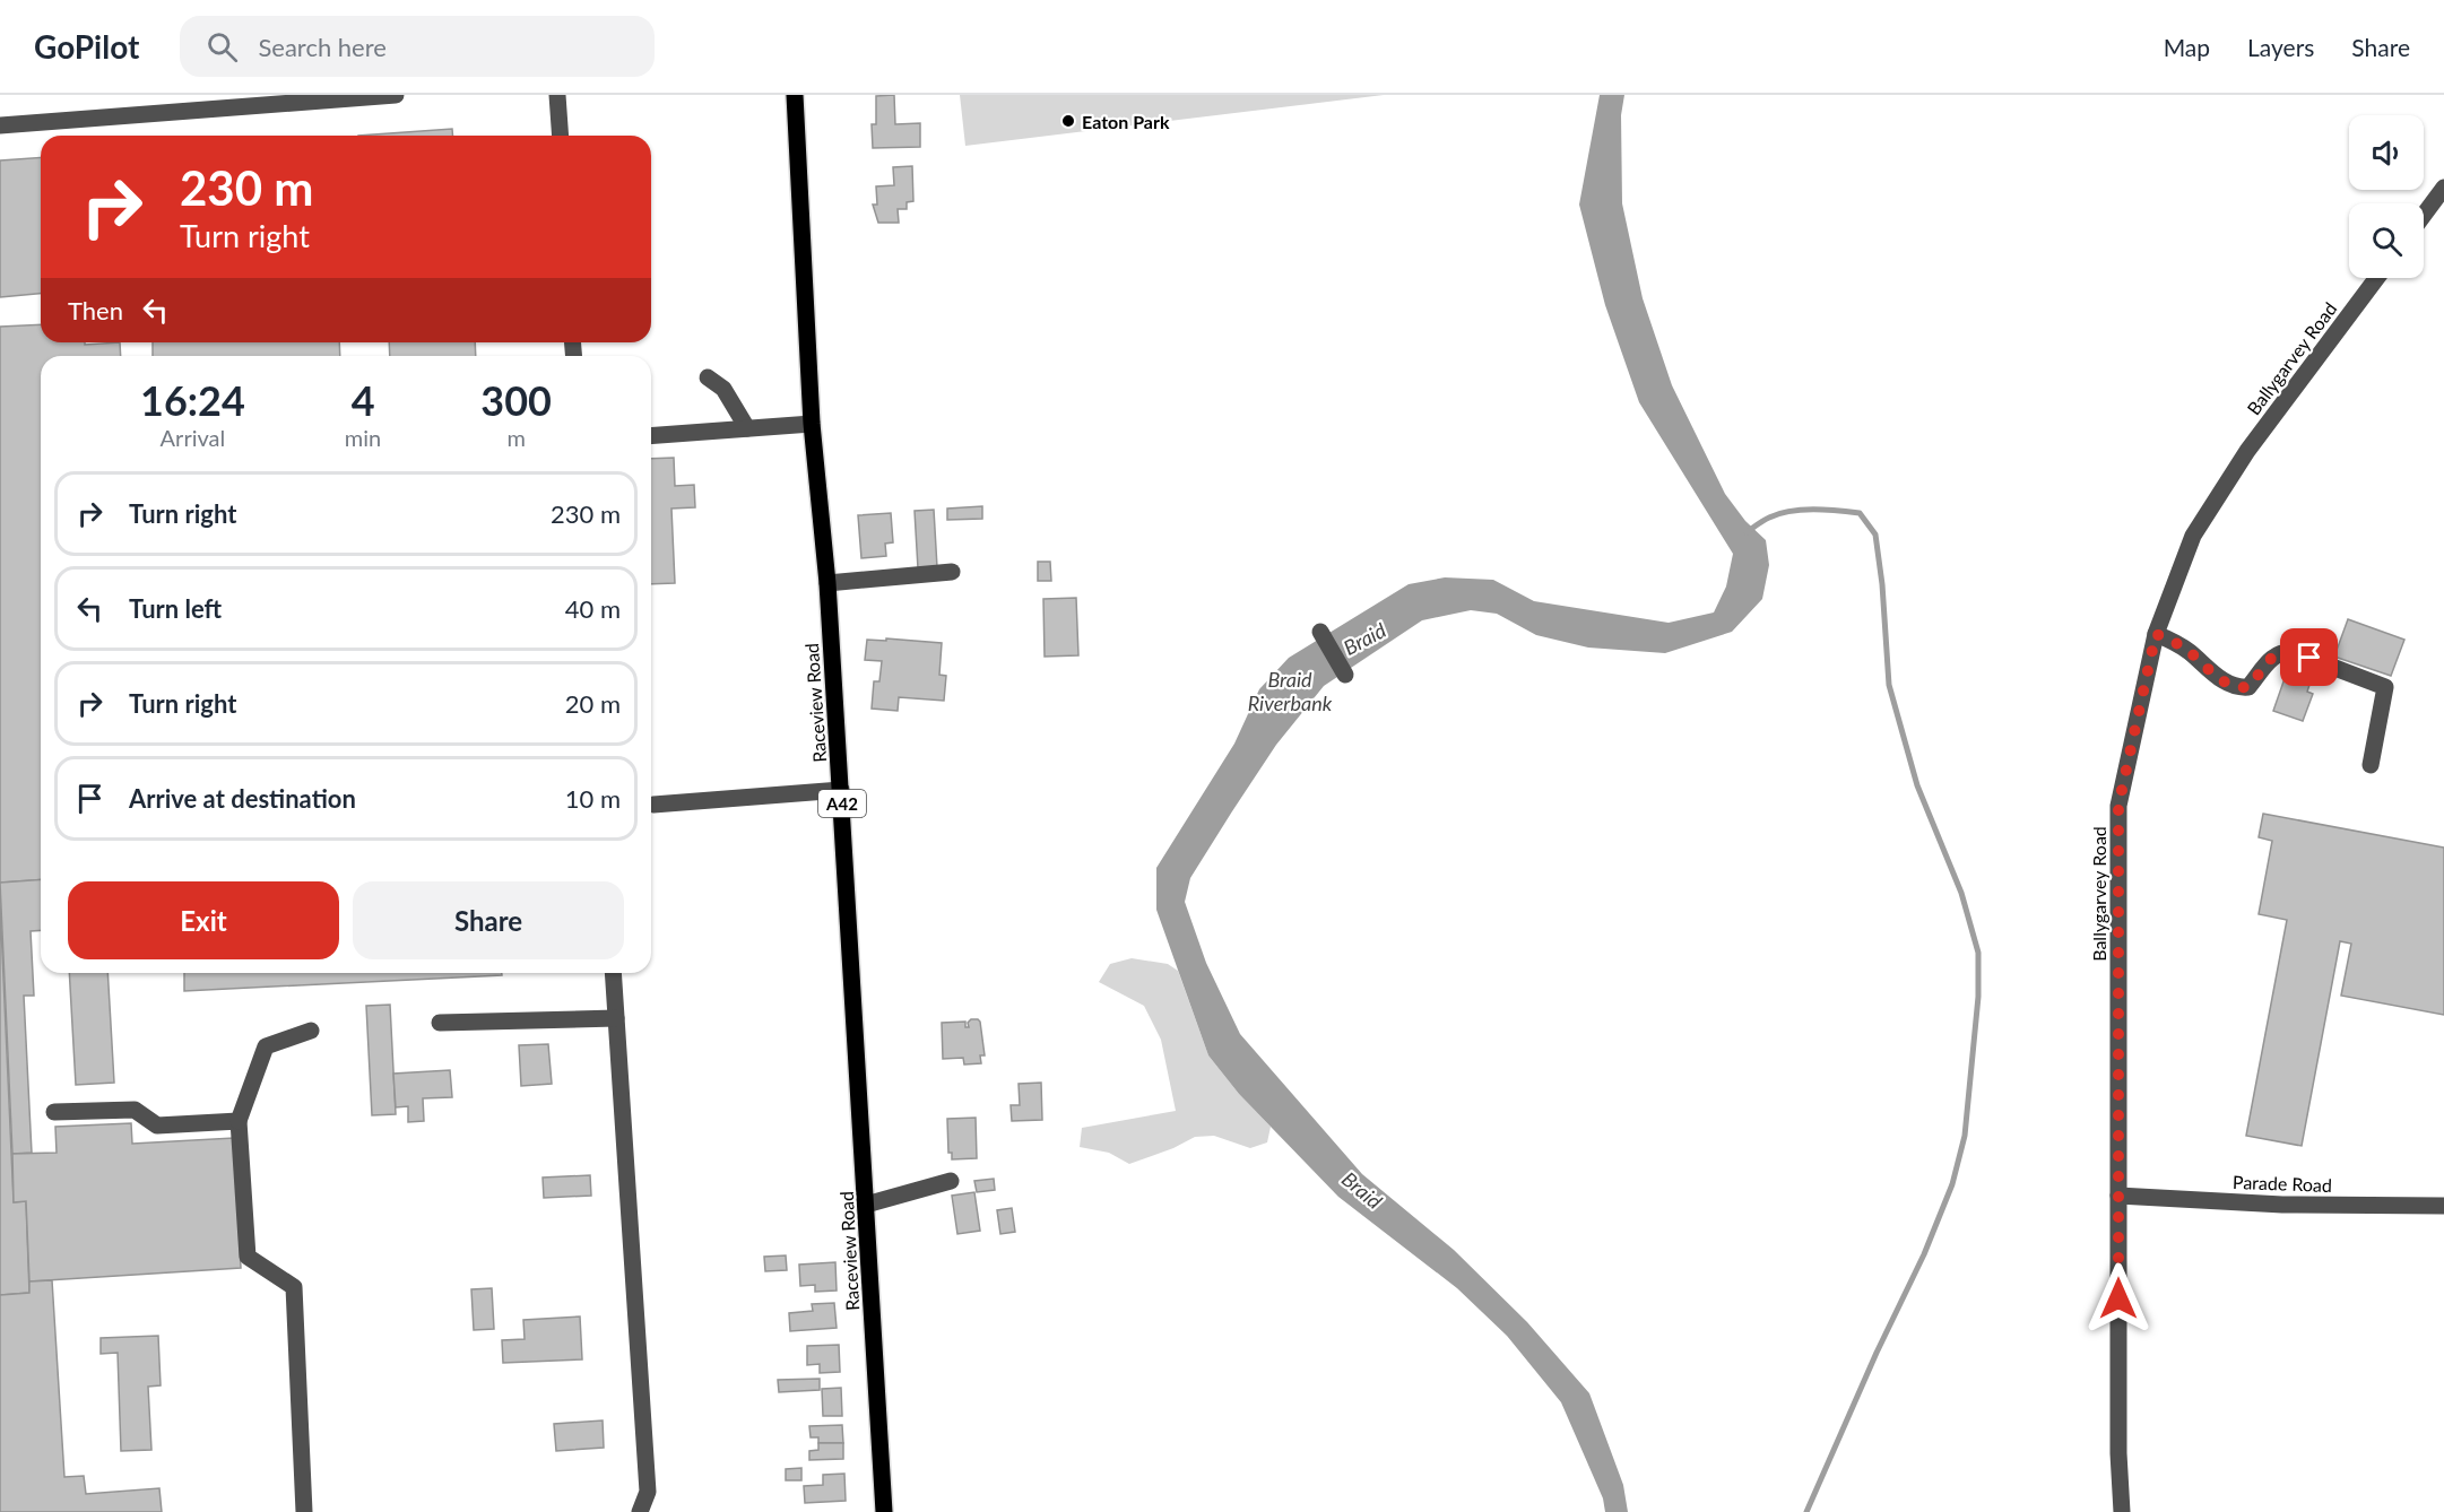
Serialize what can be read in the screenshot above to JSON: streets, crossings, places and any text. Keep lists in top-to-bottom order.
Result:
{
  "streets": {
    "main road": ["Raceview Road", "A42"],
    "street": ["Ballygarvey Road", "Parade Road"]
  },
  "crossings": [
    ["Ballygarvey Road", "Parade Road"]
  ],
  "water": ["Braid", "Braid Riverbank"],
  "places": ["Eaton Park"],
  "page": {
    "header": "GoPilot",
    "search": "Search here",
    "nav": ["Map", "Layers", "Share"],
    "turn": ["230 m", "Turn right"],
    "then": "Then",
    "eta": [
      "16:24",
      "Arrival",
      "4",
      "min",
      "300",
      "m"
    ],
    "list": [
      {
        "name": "Turn right",
        "value": "230 m"
      },
      {
        "name": "Turn left",
        "value": "40 m"
      },
      {
        "name": "Turn right",
        "value": "20 m"
      },
      {
        "name": "Arrive at destination",
        "value": "10 m"
      }
    ],
    "buttons": ["Exit", "Share"]
  }
}
